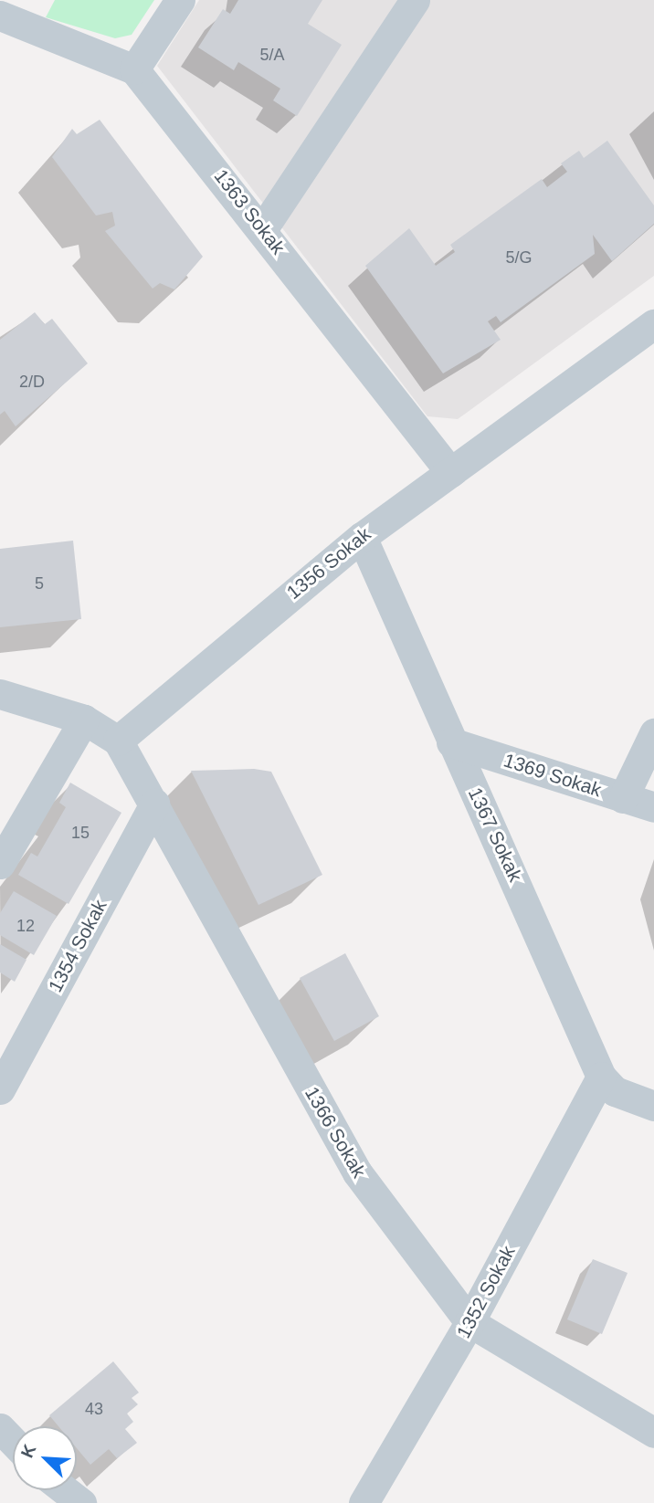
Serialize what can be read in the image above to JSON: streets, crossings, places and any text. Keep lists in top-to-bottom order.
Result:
{
  "streets": {
    "street": [
      "1363 Sokak",
      "1356 Sokak",
      "1369 Sokak",
      "1367 Sokak",
      "1354 Sokak",
      "1366 Sokak",
      "1352 Sokak"
    ]
  },
  "crossings": [
    ["1363 Sokak", "1356 Sokak"],
    ["1356 Sokak", "1367 Sokak"],
    ["1356 Sokak", "1366 Sokak"],
    ["1369 Sokak", "1367 Sokak"],
    ["1367 Sokak", "1352 Sokak"],
    ["1354 Sokak", "1366 Sokak"],
    ["1366 Sokak", "1352 Sokak"]
  ],
  "house_numbers": [
    "5/A",
    "5/G",
    "2/D",
    "5",
    "15",
    "12",
    "43"
  ],
  "north": "top left"
}
